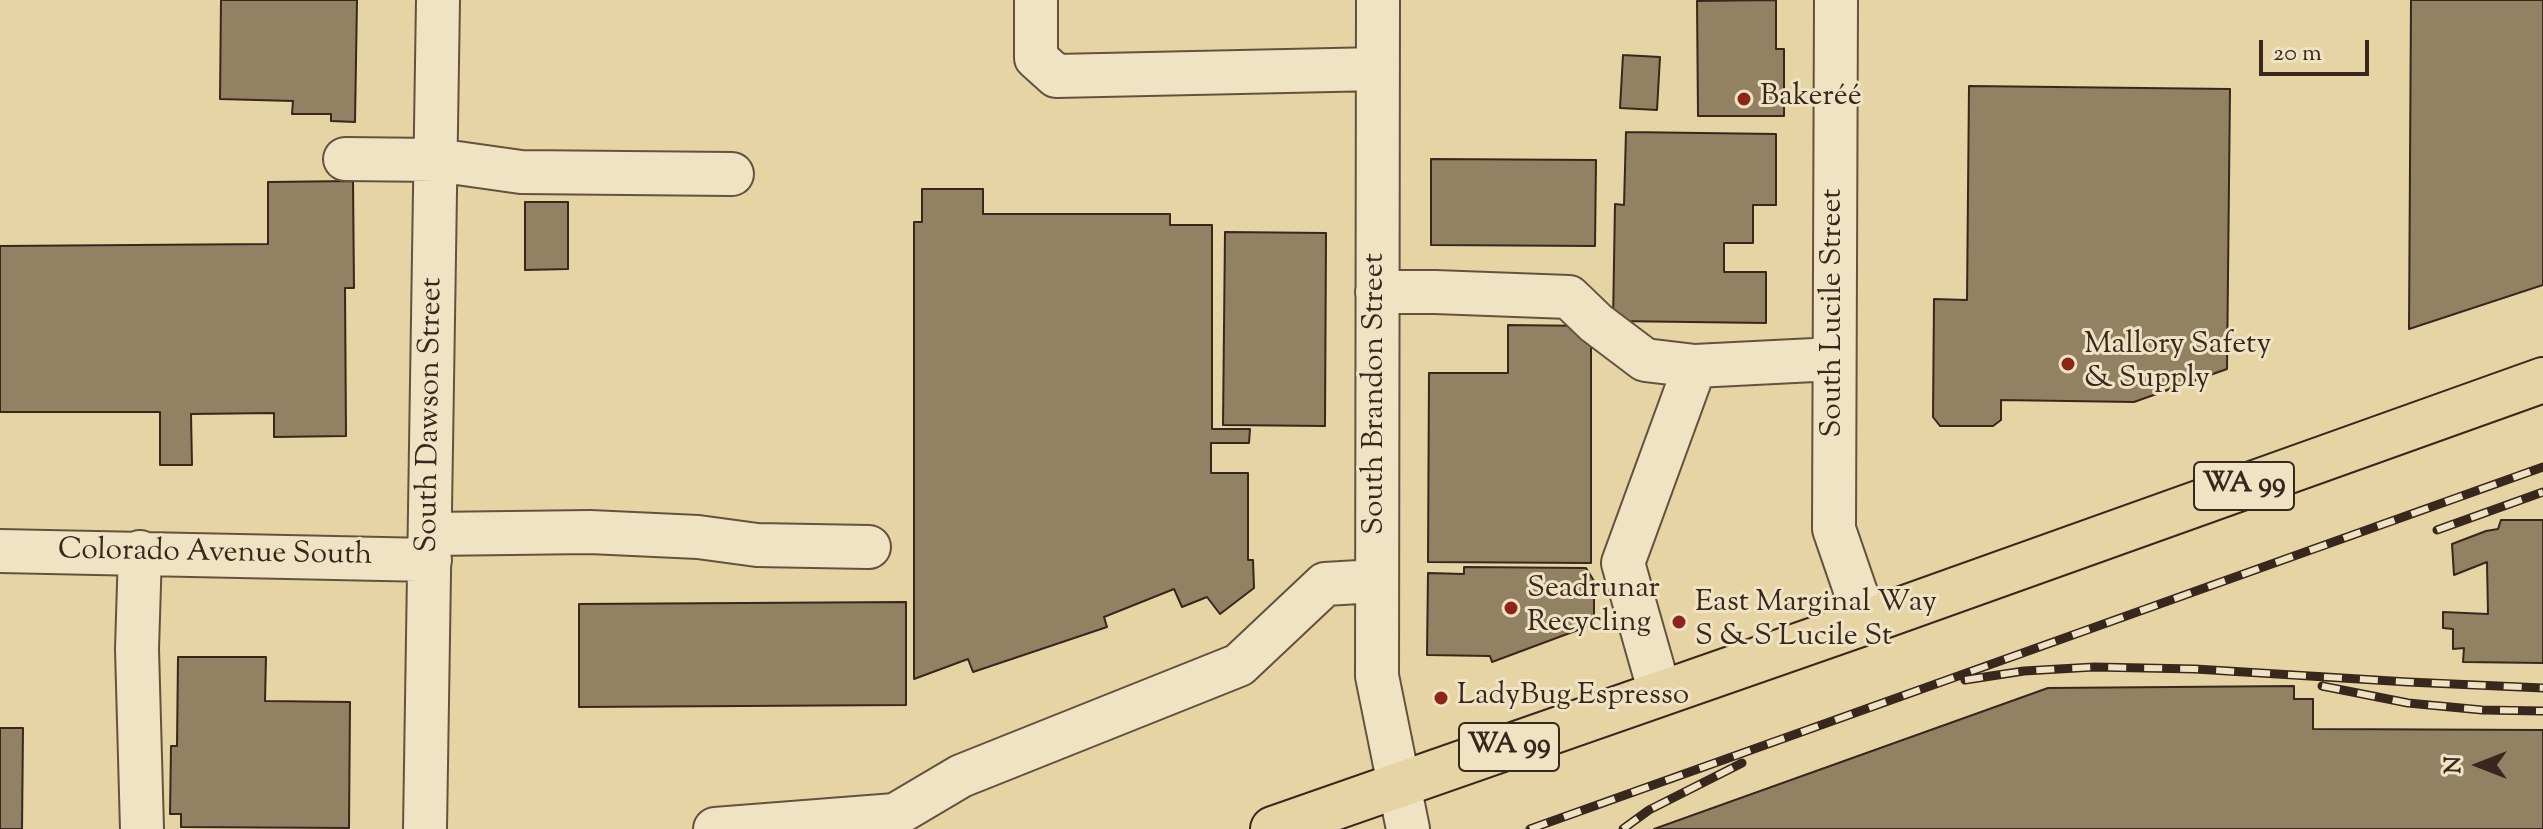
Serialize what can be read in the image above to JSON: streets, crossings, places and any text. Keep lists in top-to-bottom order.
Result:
{
  "streets": {
    "highway": ["WA 99"],
    "street": [
      "South Lucile Street",
      "South Brandon Street",
      "South Dawson Street",
      "Colorado Avenue South"
    ]
  },
  "crossings": [
    ["South Lucile Street", "WA 99"],
    ["South Brandon Street", "WA 99"],
    ["South Dawson Street", "Colorado Avenue South"]
  ],
  "places": [
    "Bakeréé",
    "Mallory Safety & Supply",
    "Seadrunar Recycling",
    "East Marginal Way S & S Lucile St",
    "LadyBug Espresso"
  ],
  "scale_bar": "20 m",
  "north": "left"
}
